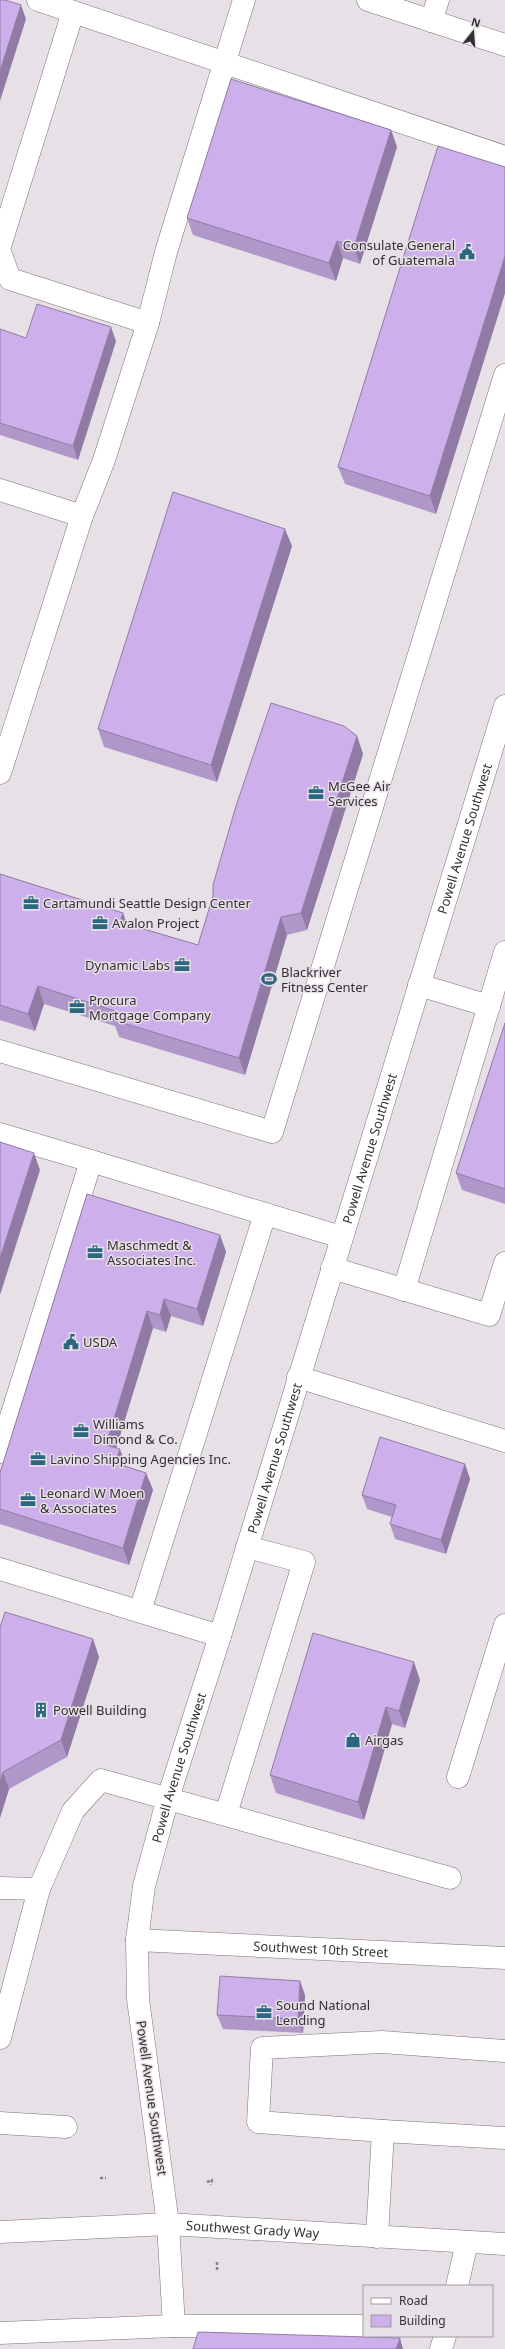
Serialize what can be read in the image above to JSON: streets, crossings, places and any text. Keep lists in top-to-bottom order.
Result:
{
  "streets": {
    "street": ["Powell Avenue Southwest", "Southwest 10th Street", "Southwest Grady Way"]
  },
  "crossings": [
    ["Powell Avenue Southwest", "Southwest 10th Street"],
    ["Powell Avenue Southwest", "Southwest Grady Way"]
  ],
  "places": {
    "public building": ["Consulate General of Guatemala", "USDA"],
    "office": [
      "McGee Air Services",
      "Cartamundi Seattle Design Center",
      "Avalon Project",
      "Dynamic Labs",
      "Procura Mortgage Company",
      "Maschmedt & Associates Inc.",
      "Williams Dimond & Co.",
      "Lavino Shipping Agencies Inc.",
      "Leonard W Moen & Associates",
      "Sound National Lending"
    ],
    "sports": ["Blackriver Fitness Center"],
    "building": ["Powell Building"],
    "shop": ["Airgas"]
  },
  "legend": ["Road", "Building"],
  "north": "top"
}
